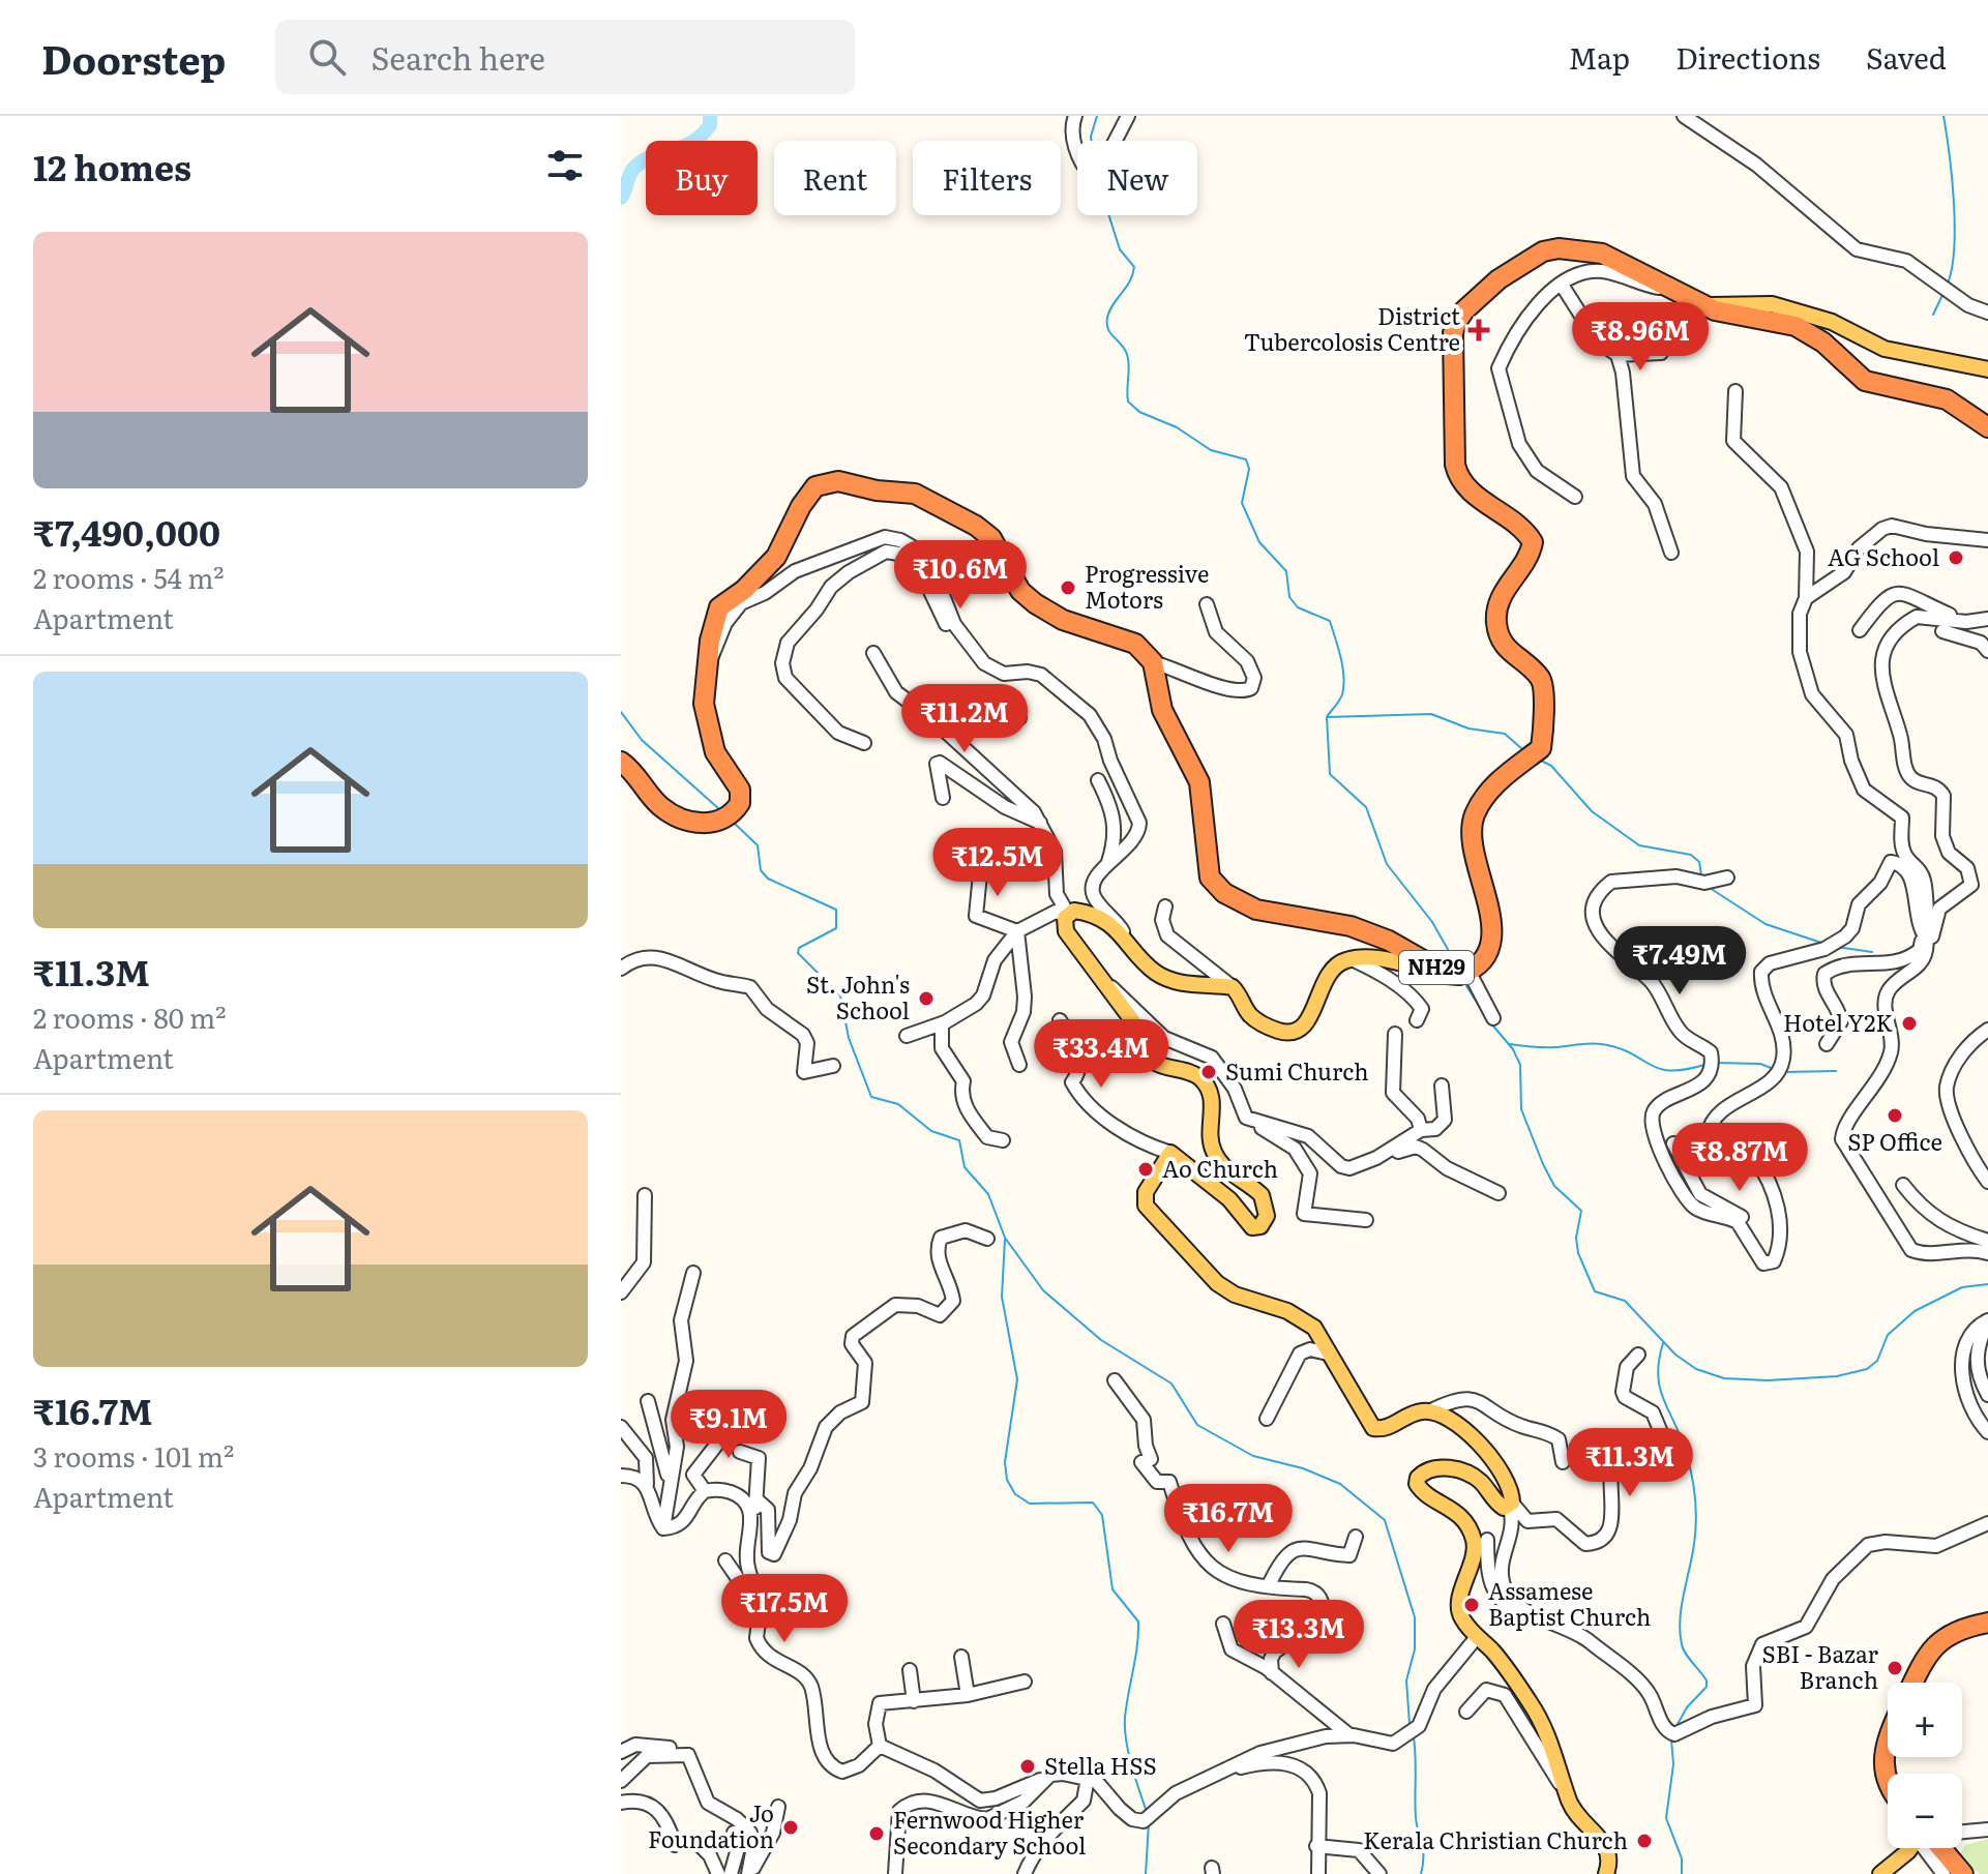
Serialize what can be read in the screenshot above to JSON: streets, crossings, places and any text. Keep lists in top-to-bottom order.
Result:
{
  "streets": {
    "highway": ["NH29"]
  },
  "places": {
    "health": ["District Tubercolosis Centre"],
    "other": [
      "AG School",
      "Progressive Motors",
      "St. John's School",
      "Hotel Y2K",
      "Sumi Church",
      "SP Office",
      "Ao Church",
      "Assamese Baptist Church",
      "SBI - Bazar Branch",
      "Stella HSS",
      "Jo Foundation",
      "Fernwood Higher Secondary School",
      "Kerala Christian Church"
    ]
  },
  "page": {
    "header": "Doorstep",
    "search": "Search here",
    "nav": ["Map", "Directions", "Saved"],
    "heading": "12 homes",
    "chip": [
      "Buy",
      "Rent",
      "Filters",
      "New"
    ],
    "list": [
      {
        "name": "₹7,490,000",
        "note": "2 rooms · 54 m² · Apartment"
      },
      {
        "name": "₹11.3M",
        "note": "2 rooms · 80 m² · Apartment"
      },
      {
        "name": "₹16.7M",
        "note": "3 rooms · 101 m² · Apartment"
      }
    ],
    "price": [
      "₹8.96M",
      "₹10.6M",
      "₹11.2M",
      "₹12.5M",
      "₹7.49M",
      "₹33.4M",
      "₹8.87M",
      "₹9.1M",
      "₹11.3M",
      "₹16.7M",
      "₹17.5M",
      "₹13.3M"
    ],
    "map_buttons": ["+", "−"]
  }
}
